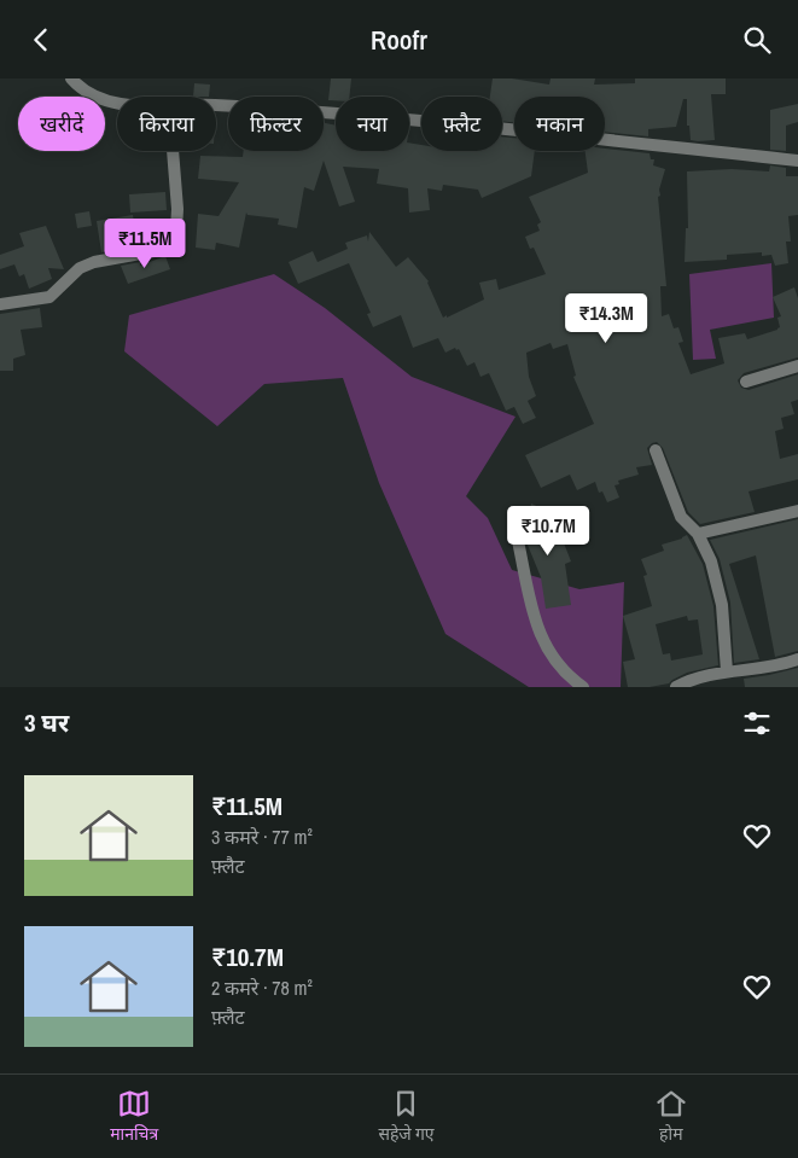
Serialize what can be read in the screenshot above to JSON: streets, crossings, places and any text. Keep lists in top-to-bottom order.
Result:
{
  "page": {
    "header": "Roofr",
    "chip": [
      "खरीदें",
      "किराया",
      "फ़िल्टर",
      "नया",
      "फ़्लैट",
      "मकान"
    ],
    "price": ["₹11.5M", "₹14.3M", "₹10.7M"],
    "heading": "3 घर",
    "list": [
      {
        "name": "₹11.5M",
        "note": "3 कमरे · 77 m² · फ़्लैट"
      },
      {
        "name": "₹10.7M",
        "note": "2 कमरे · 78 m² · फ़्लैट"
      }
    ],
    "tabs": ["मानचित्र", "सहेजे गए", "होम"]
  }
}
